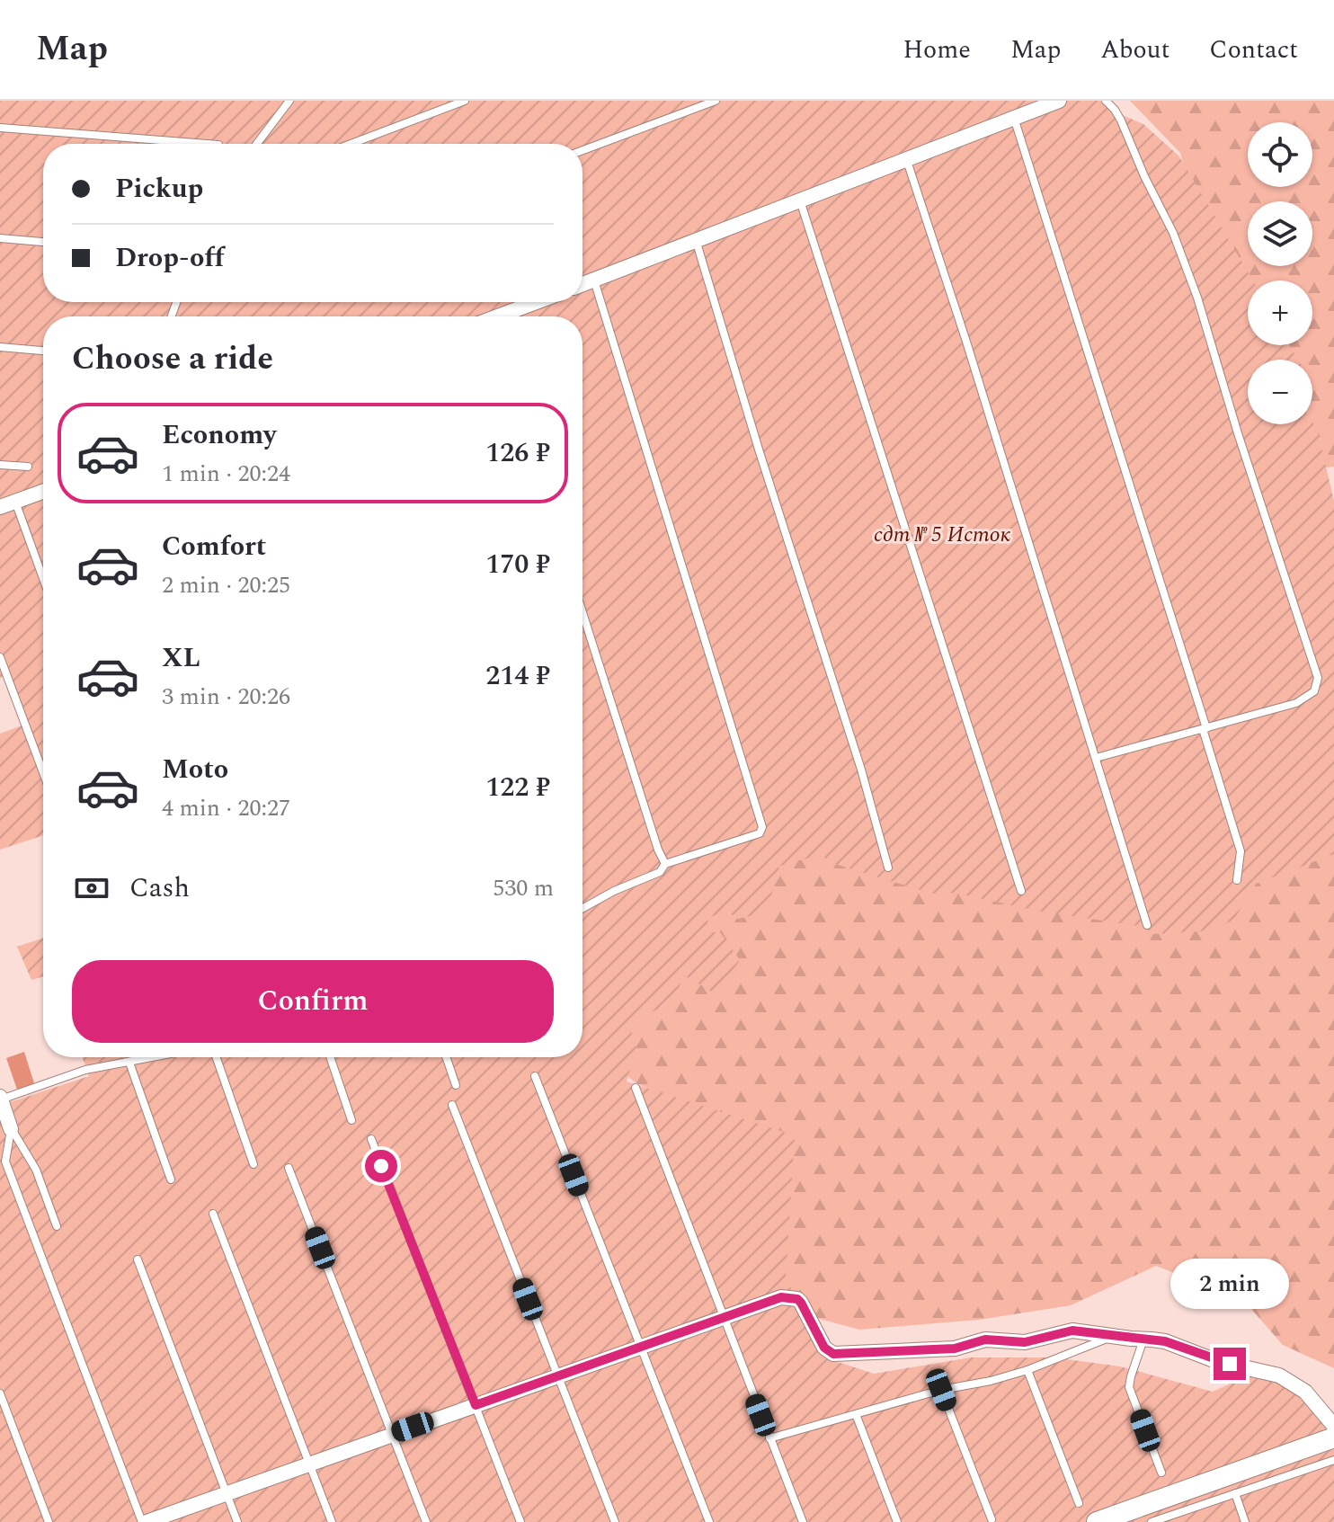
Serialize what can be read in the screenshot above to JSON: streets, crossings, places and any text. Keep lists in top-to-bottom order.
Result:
{
  "parks": ["сдт № 5 Исток"],
  "page": {
    "header": "Map",
    "nav": [
      "Home",
      "Map",
      "About",
      "Contact"
    ],
    "map_buttons": ["+", "−"],
    "banner": ["Pickup", "Drop-off"],
    "heading": "Choose a ride",
    "list": [
      {
        "name": "Economy",
        "note": "1 min · 20:24",
        "value": "126 ₽"
      },
      {
        "name": "Comfort",
        "note": "2 min · 20:25",
        "value": "170 ₽"
      },
      {
        "name": "XL",
        "note": "3 min · 20:26",
        "value": "214 ₽"
      },
      {
        "name": "Moto",
        "note": "4 min · 20:27",
        "value": "122 ₽"
      }
    ],
    "pay": ["Cash", "530 m"],
    "buttons": "Confirm",
    "bubble": "2 min"
  }
}
